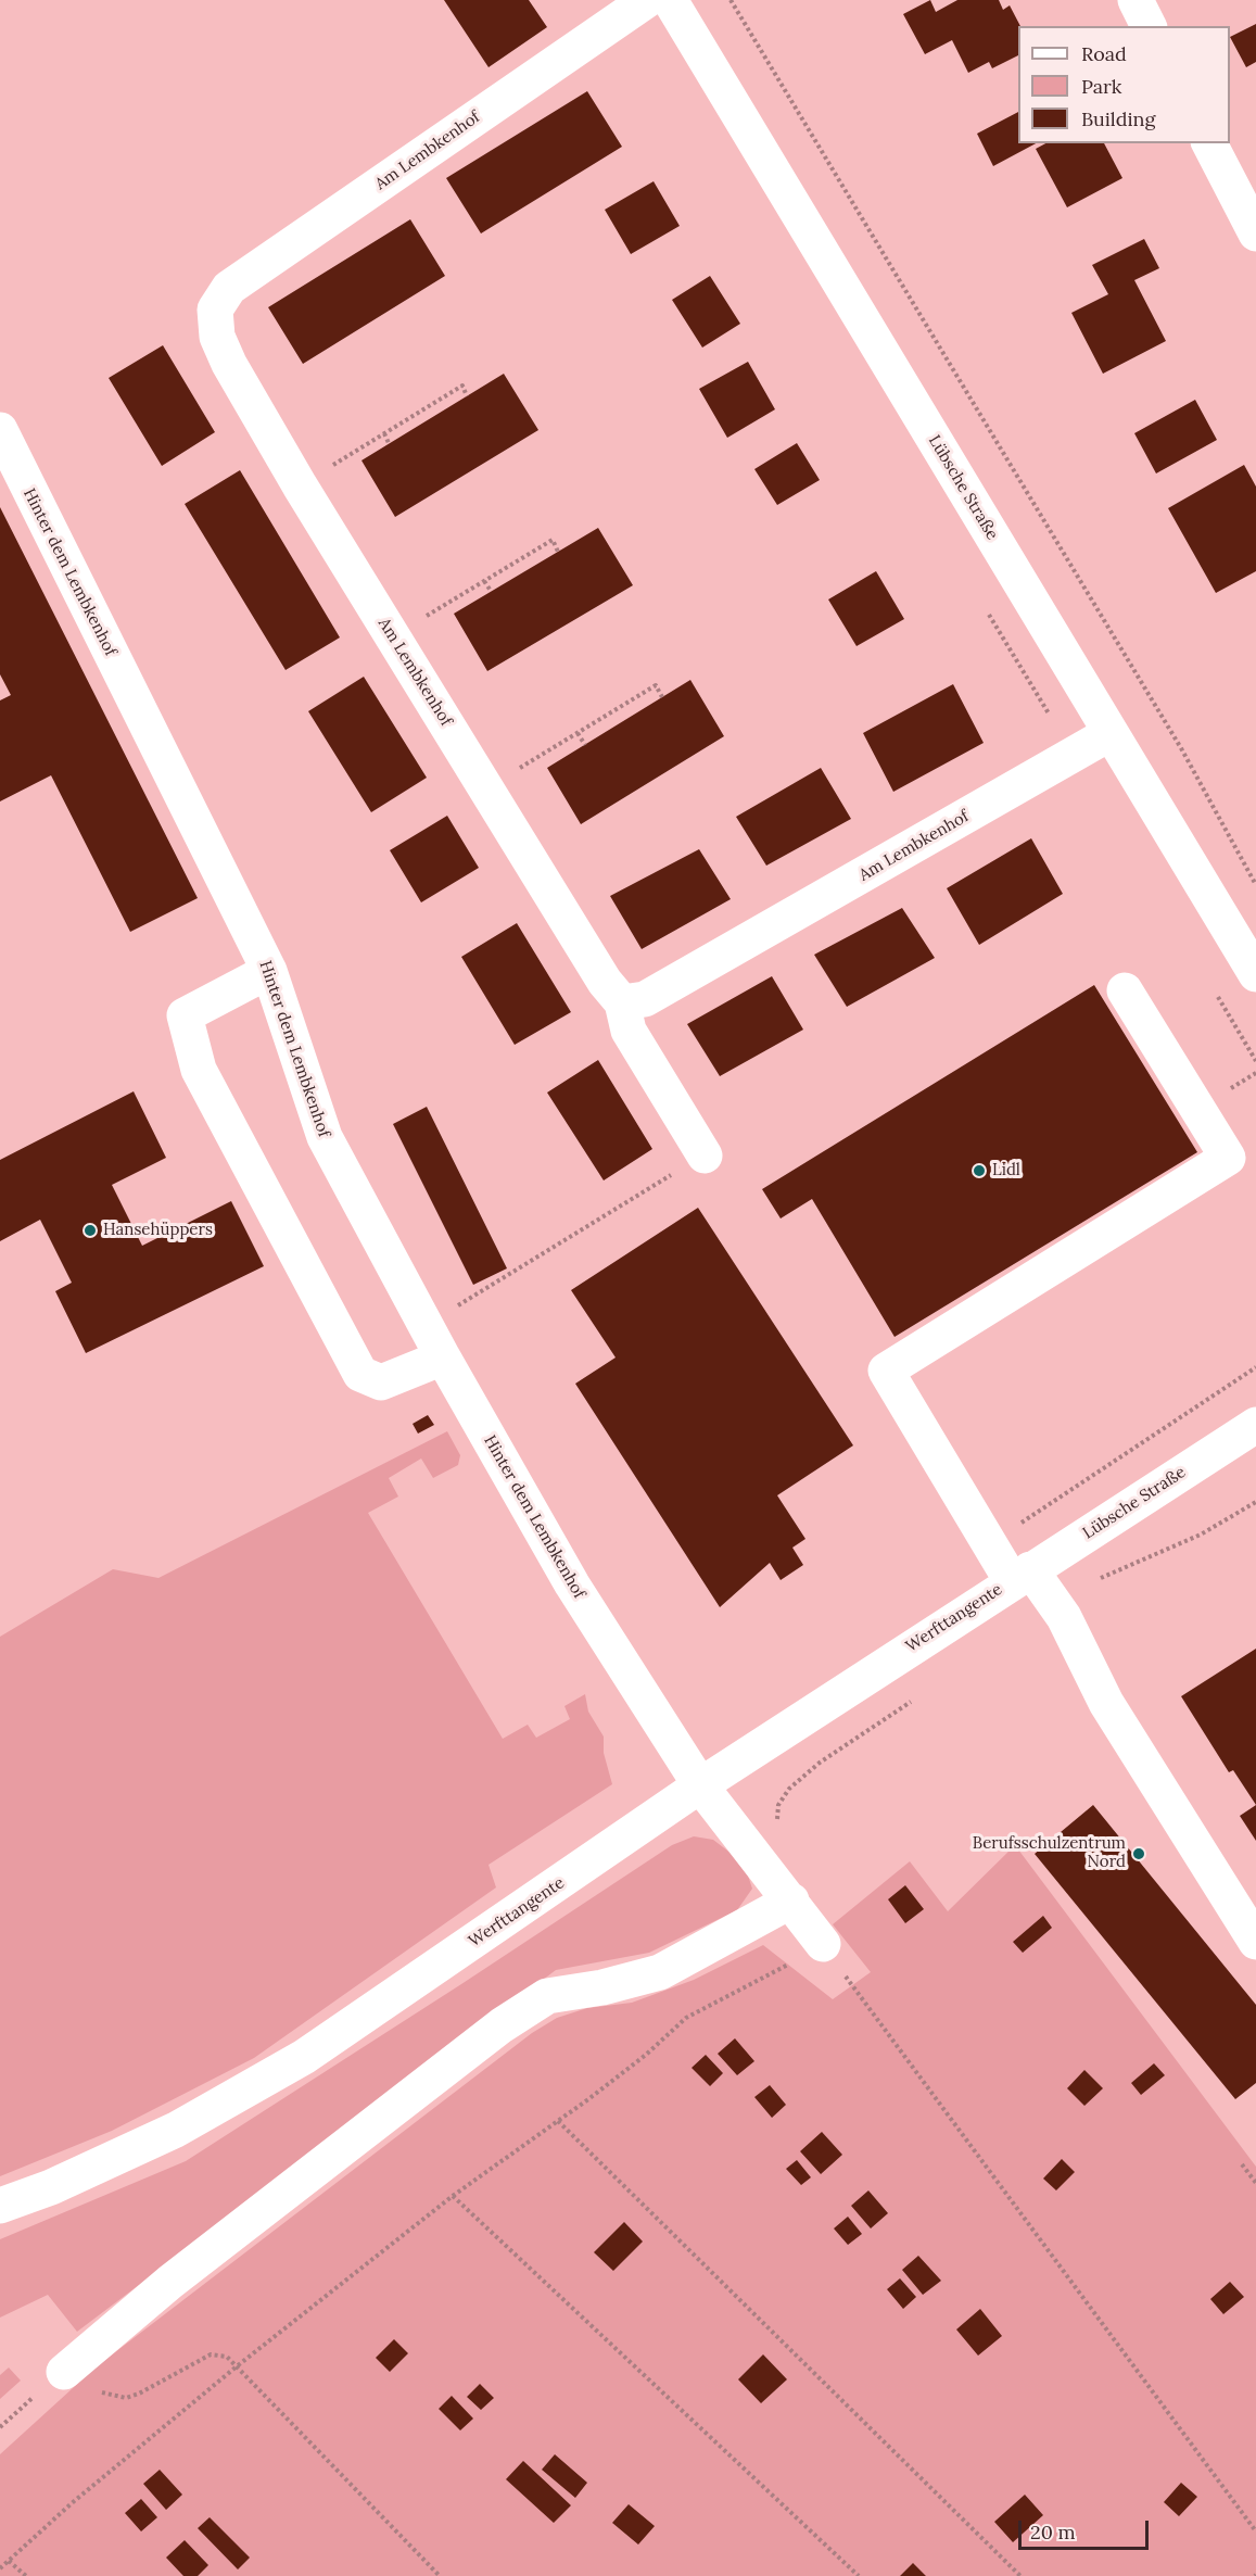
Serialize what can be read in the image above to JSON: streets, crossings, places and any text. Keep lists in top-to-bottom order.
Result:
{
  "streets": {
    "street": [
      "Am Lembkenhof",
      "Lübsche Straße",
      "Hinter dem Lembkenhof",
      "Werfttangente"
    ]
  },
  "crossings": [
    ["Am Lembkenhof", "Lübsche Straße"],
    ["Lübsche Straße", "Werfttangente"],
    ["Hinter dem Lembkenhof", "Werfttangente"]
  ],
  "places": ["Lidl", "Hansehüppers", "Berufsschulzentrum Nord"],
  "legend": ["Road", "Park", "Building"],
  "scale_bar": "20 m"
}
